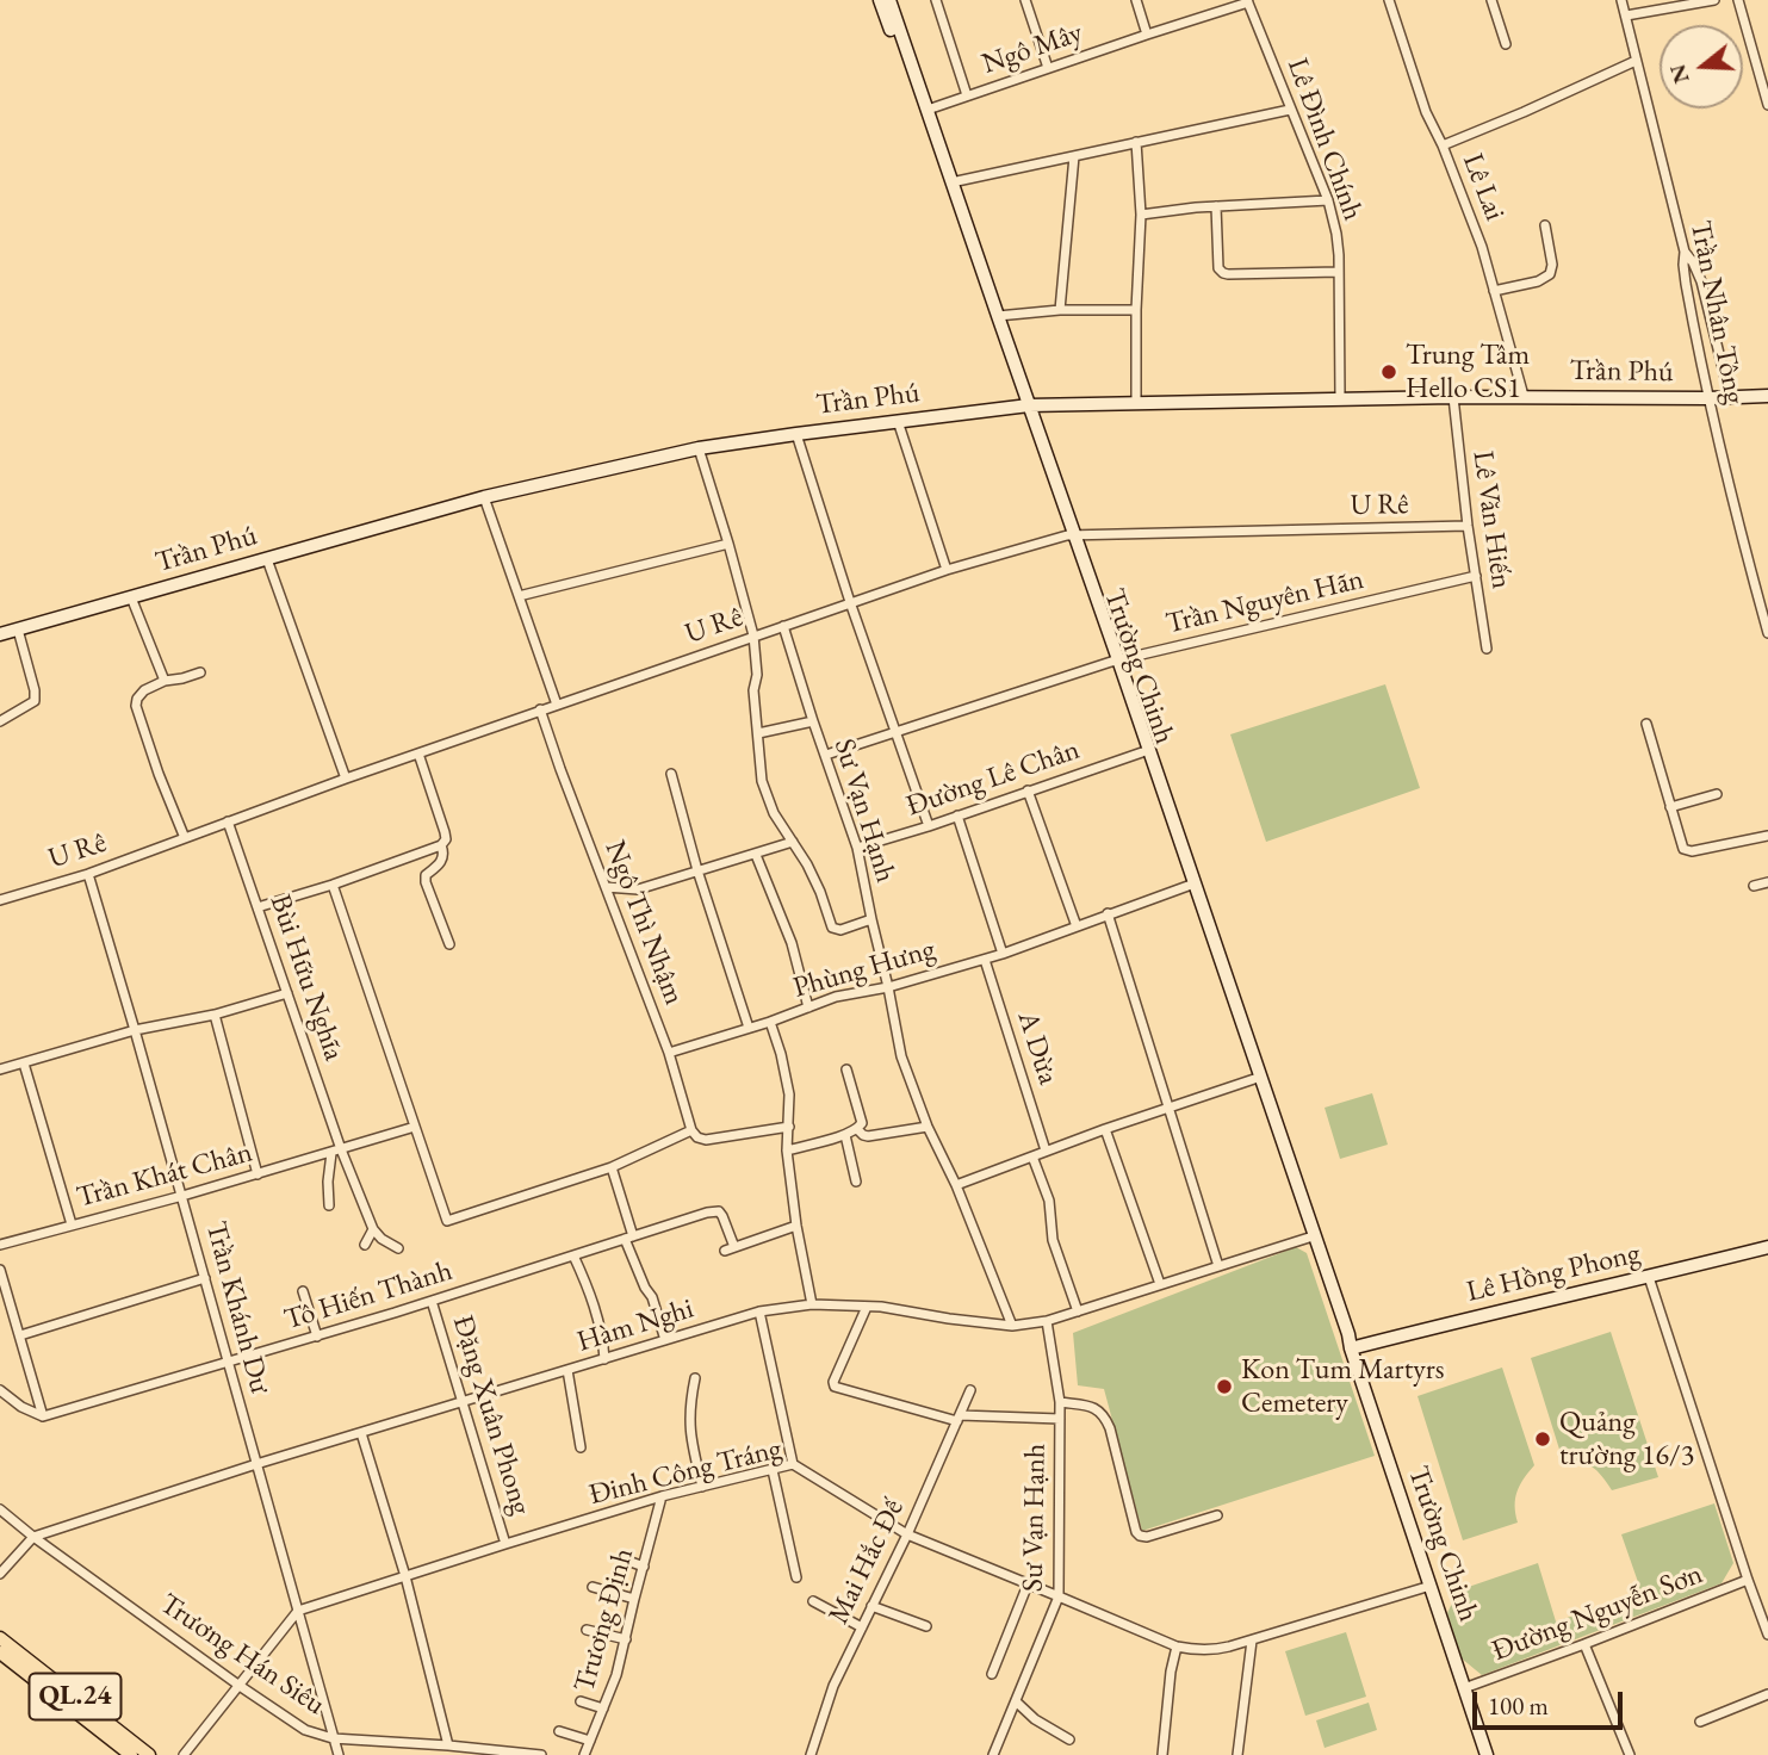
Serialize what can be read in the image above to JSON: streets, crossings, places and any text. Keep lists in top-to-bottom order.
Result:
{
  "streets": {
    "main road": ["QL.24"],
    "street": [
      "Ngô Mây",
      "Lê Đình Chính",
      "Lê Lai",
      "Trần Nhân Tông",
      "Trần Phú",
      "U Rê",
      "Lê Văn Hiến",
      "Trần Nguyên Hãn",
      "Trường Chinh",
      "Đường Lê Chân",
      "Sư Vạn Hạnh",
      "Ngô Thì Nhậm",
      "Phùng Hưng",
      "Bùi Hữu Nghĩa",
      "A Dừa",
      "Trần Khát Chân",
      "Lê Hồng Phong",
      "Tô Hiến Thành",
      "Trần Khánh Dư",
      "Hàm Nghi",
      "Đặng Xuân Phong",
      "Đinh Công Tráng",
      "Mai Hắc Đế",
      "Đường Nguyễn Sơn",
      "Trương Định",
      "Trương Hán Siêu"
    ]
  },
  "crossings": [
    ["Ngô Mây", "Lê Đình Chính"],
    ["Ngô Mây", "Trường Chinh"],
    ["Lê Đình Chính", "Trần Phú"],
    ["Lê Lai", "Trần Phú"],
    ["Trần Nhân Tông", "Trần Phú"],
    ["Trần Phú", "Lê Văn Hiến"],
    ["Trần Phú", "Trường Chinh"],
    ["Trần Phú", "Sư Vạn Hạnh"],
    ["U Rê", "Lê Văn Hiến"],
    ["U Rê", "Trường Chinh"],
    ["U Rê", "Sư Vạn Hạnh"],
    ["U Rê", "Ngô Thì Nhậm"],
    ["U Rê", "Bùi Hữu Nghĩa"],
    ["U Rê", "Trần Khánh Dư"],
    ["Lê Văn Hiến", "Trần Nguyên Hãn"],
    ["Trần Nguyên Hãn", "Trường Chinh"],
    ["Trần Nguyên Hãn", "Sư Vạn Hạnh"],
    ["Trường Chinh", "Đường Lê Chân"],
    ["Trường Chinh", "Phùng Hưng"],
    ["Trường Chinh", "Lê Hồng Phong"],
    ["Trường Chinh", "Hàm Nghi"],
    ["Trường Chinh", "Đinh Công Tráng"],
    ["Trường Chinh", "Đường Nguyễn Sơn"],
    ["Đường Lê Chân", "Sư Vạn Hạnh"],
    ["Sư Vạn Hạnh", "Phùng Hưng"],
    ["Sư Vạn Hạnh", "Hàm Nghi"],
    ["Sư Vạn Hạnh", "Đinh Công Tráng"],
    ["Phùng Hưng", "A Dừa"],
    ["Phùng Hưng", "Hàm Nghi"],
    ["Bùi Hữu Nghĩa", "Trần Khát Chân"],
    ["Trần Khát Chân", "Trần Khánh Dư"],
    ["Tô Hiến Thành", "Trần Khánh Dư"],
    ["Tô Hiến Thành", "Đặng Xuân Phong"],
    ["Trần Khánh Dư", "Hàm Nghi"],
    ["Trần Khánh Dư", "Đinh Công Tráng"],
    ["Trần Khánh Dư", "Trương Hán Siêu"],
    ["Hàm Nghi", "Đặng Xuân Phong"],
    ["Hàm Nghi", "Trương Hán Siêu"],
    ["Đặng Xuân Phong", "Đinh Công Tráng"],
    ["Đinh Công Tráng", "Mai Hắc Đế"],
    ["Đinh Công Tráng", "Trương Định"]
  ],
  "places": ["Trung Tâm Hello CS1", "Kon Tum Martyrs Cemetery", "Quảng trường 16/3"],
  "scale_bar": "100 m",
  "north": "left"
}
